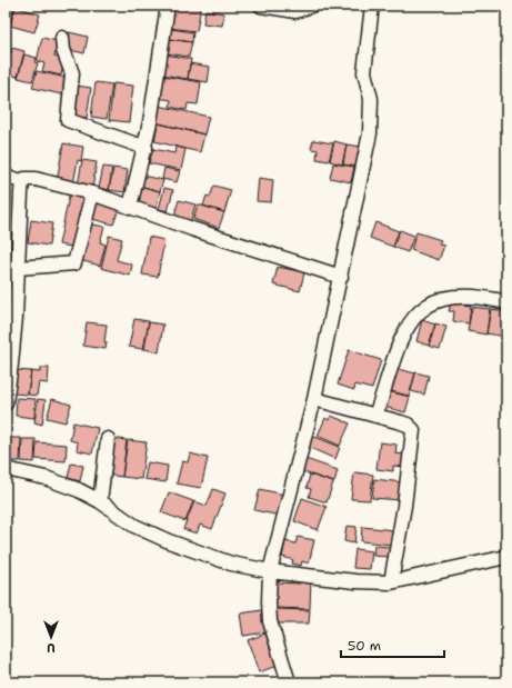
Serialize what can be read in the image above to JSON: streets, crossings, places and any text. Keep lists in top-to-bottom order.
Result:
{
  "scale_bar": "50 m",
  "north": "bottom"
}
